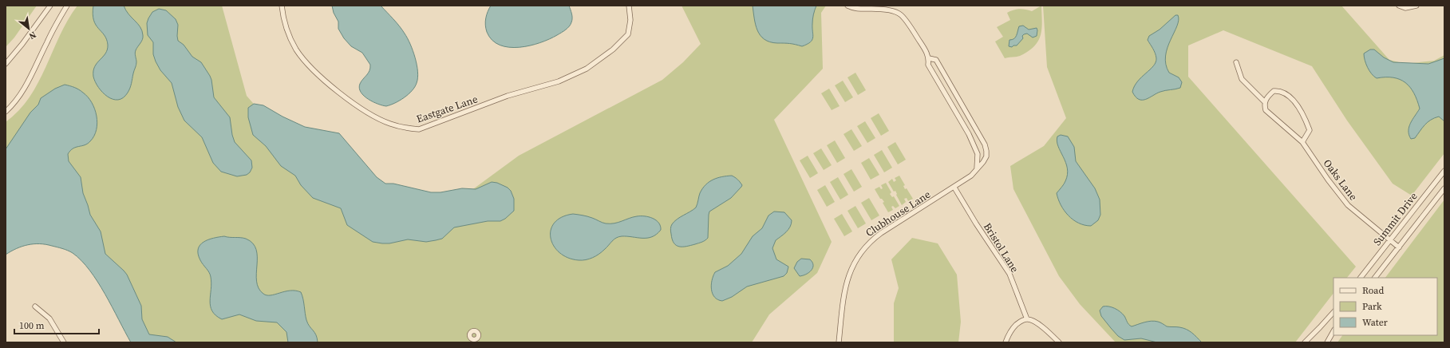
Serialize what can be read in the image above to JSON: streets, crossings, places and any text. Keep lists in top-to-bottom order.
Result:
{
  "streets": {
    "street": [
      "Eastgate Lane",
      "Oaks Lane",
      "Clubhouse Lane",
      "Summit Drive",
      "Bristol Lane"
    ]
  },
  "crossings": [
    ["Oaks Lane", "Summit Drive"],
    ["Clubhouse Lane", "Bristol Lane"]
  ],
  "legend": ["Road", "Park", "Water"],
  "scale_bar": "100 m",
  "north": "bottom right"
}
